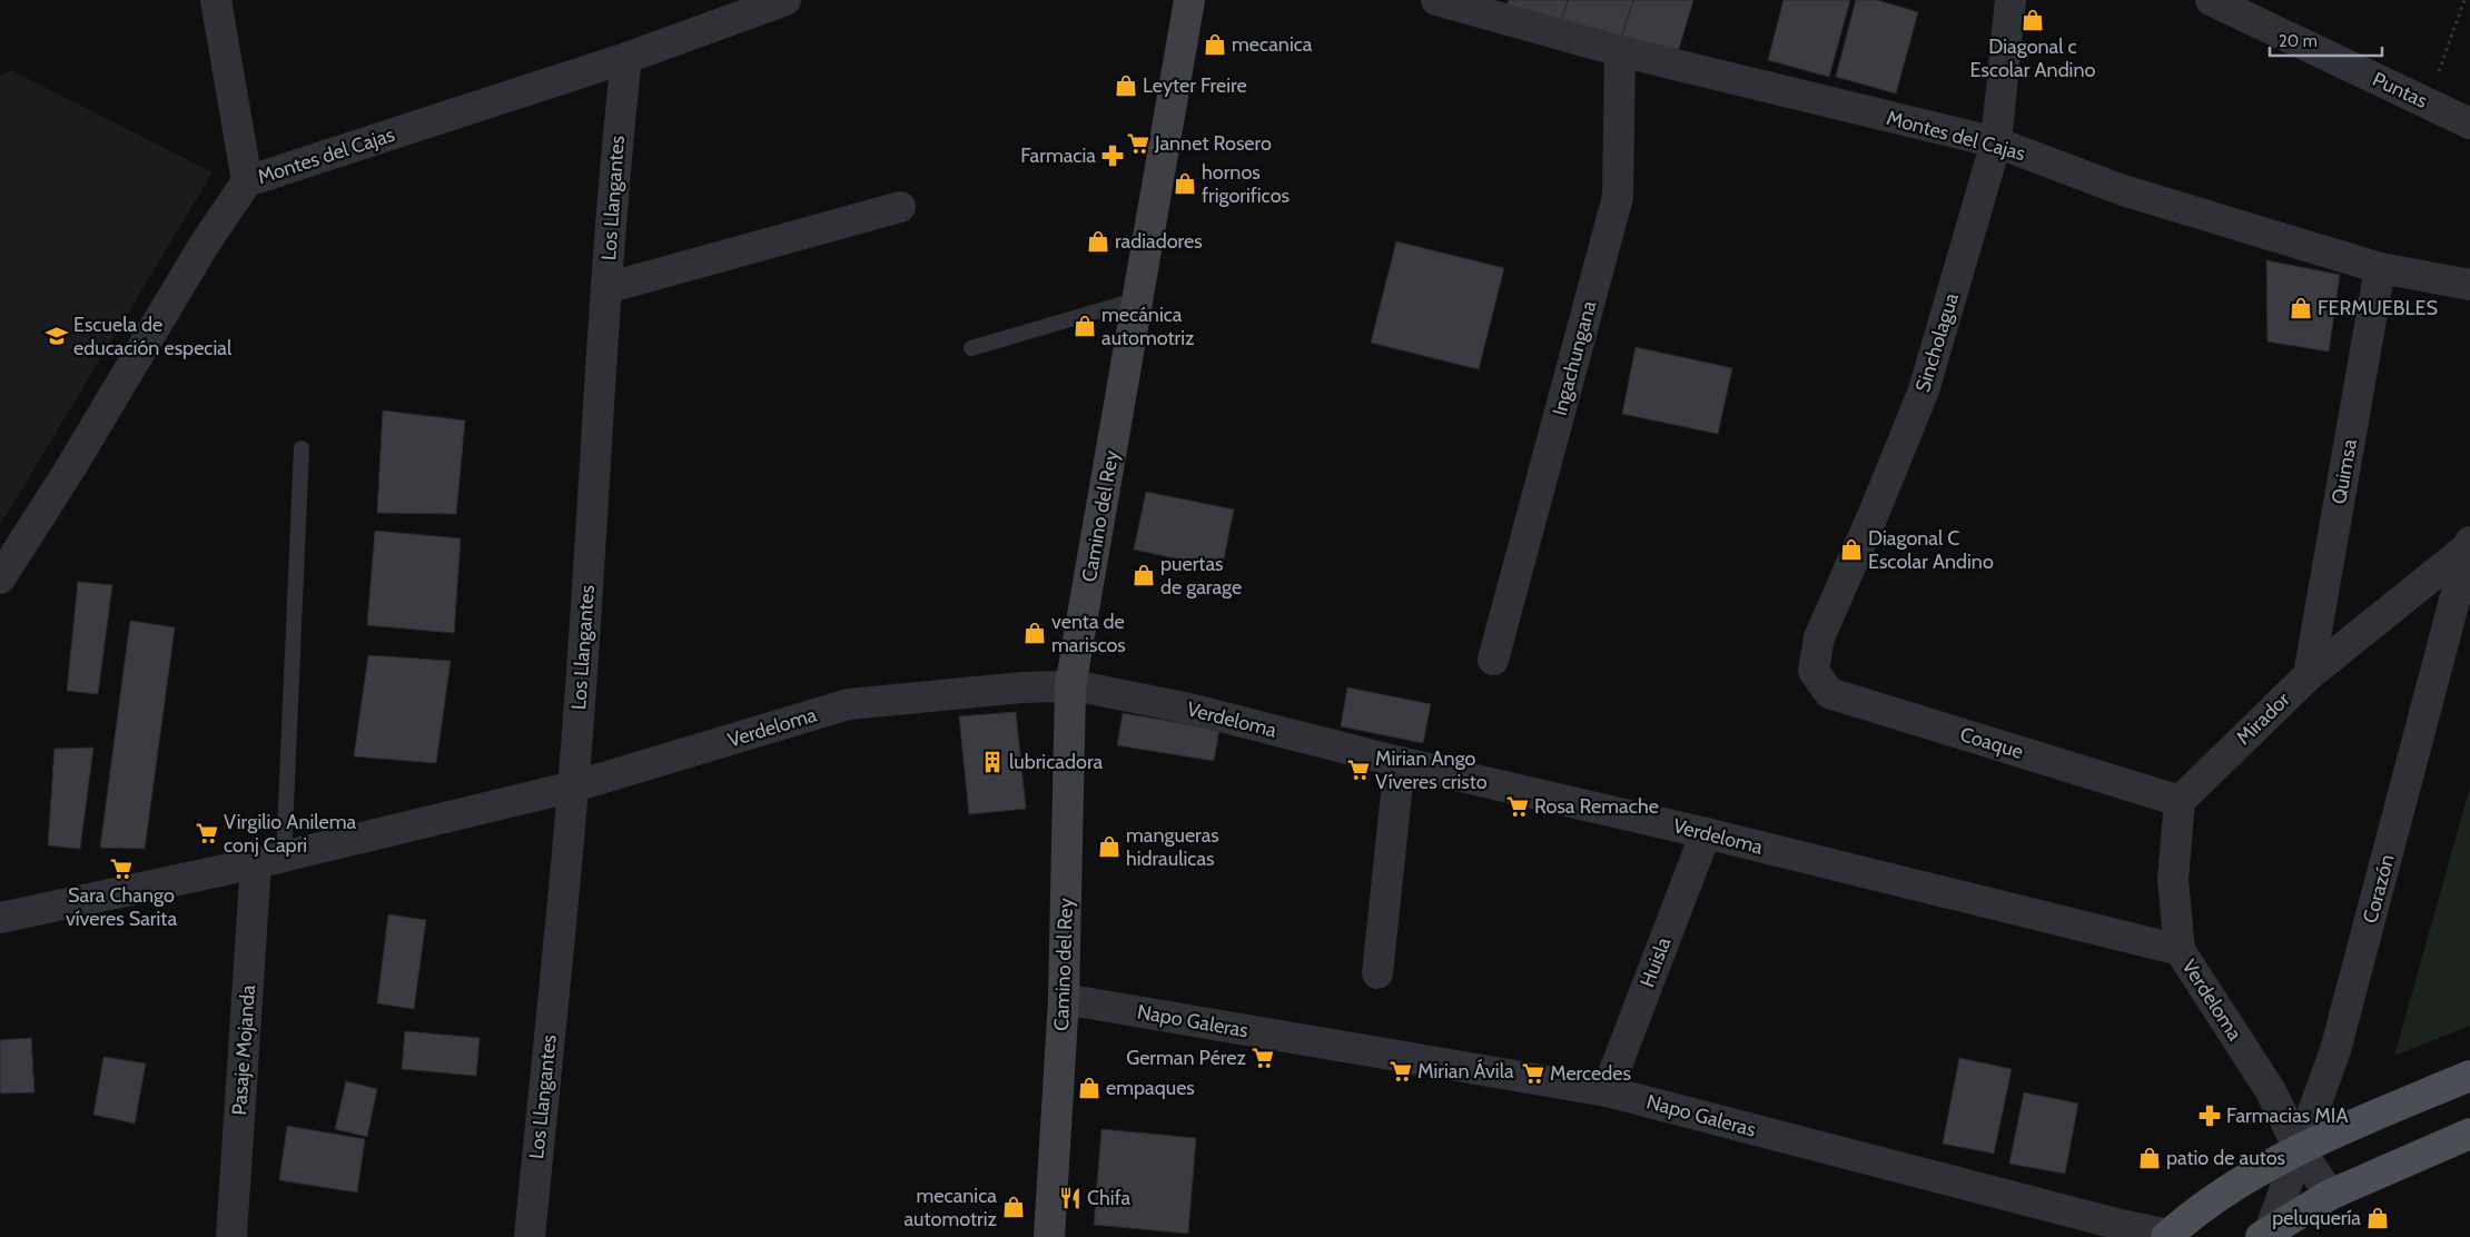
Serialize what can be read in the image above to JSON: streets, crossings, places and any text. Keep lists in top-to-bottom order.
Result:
{
  "streets": {
    "street": [
      "Puntas",
      "Montes del Cajas",
      "Los Llangantes",
      "Sincholagua",
      "Ingachungana",
      "Quimsa",
      "Camino del Rey",
      "Mirador",
      "Verdeloma",
      "Coaque",
      "Corazón",
      "Huisla",
      "Napo Galeras",
      "Pasaje Mojanda"
    ]
  },
  "crossings": [
    ["Montes del Cajas", "Los Llangantes"],
    ["Montes del Cajas", "Sincholagua"],
    ["Montes del Cajas", "Ingachungana"],
    ["Montes del Cajas", "Quimsa"],
    ["Los Llangantes", "Verdeloma"],
    ["Sincholagua", "Coaque"],
    ["Quimsa", "Mirador"],
    ["Camino del Rey", "Verdeloma"],
    ["Camino del Rey", "Napo Galeras"],
    ["Mirador", "Coaque"],
    ["Mirador", "Corazón"],
    ["Verdeloma", "Corazón"],
    ["Verdeloma", "Huisla"],
    ["Verdeloma", "Pasaje Mojanda"],
    ["Huisla", "Napo Galeras"]
  ],
  "places": {
    "shop": [
      "Diagonal c Escolar Andino",
      "mecanica",
      "Leyter Freire",
      "hornos frigorificos",
      "radiadores",
      "FERMUEBLES",
      "mecánica automotriz",
      "Diagonal C Escolar Andino",
      "puertas de garage",
      "venta de mariscos",
      "mangueras hidraulicas",
      "empaques",
      "patio de autos",
      "mecanica automotriz",
      "peluquería"
    ],
    "supermarket": [
      "Jannet Rosero",
      "Mirian Ango Víveres cristo",
      "Rosa Remache",
      "Virgilio Anilema conj Capri",
      "Sara Chango víveres Sarita",
      "German Pérez",
      "Mirian Ávila",
      "Mercedes"
    ],
    "pharmacy": ["Farmacia", "Farmacias MIA"],
    "school or university": ["Escuela de educación especial"],
    "building": ["lubricadora"],
    "restaurant": ["Chifa"]
  },
  "scale_bar": "20 m"
}
